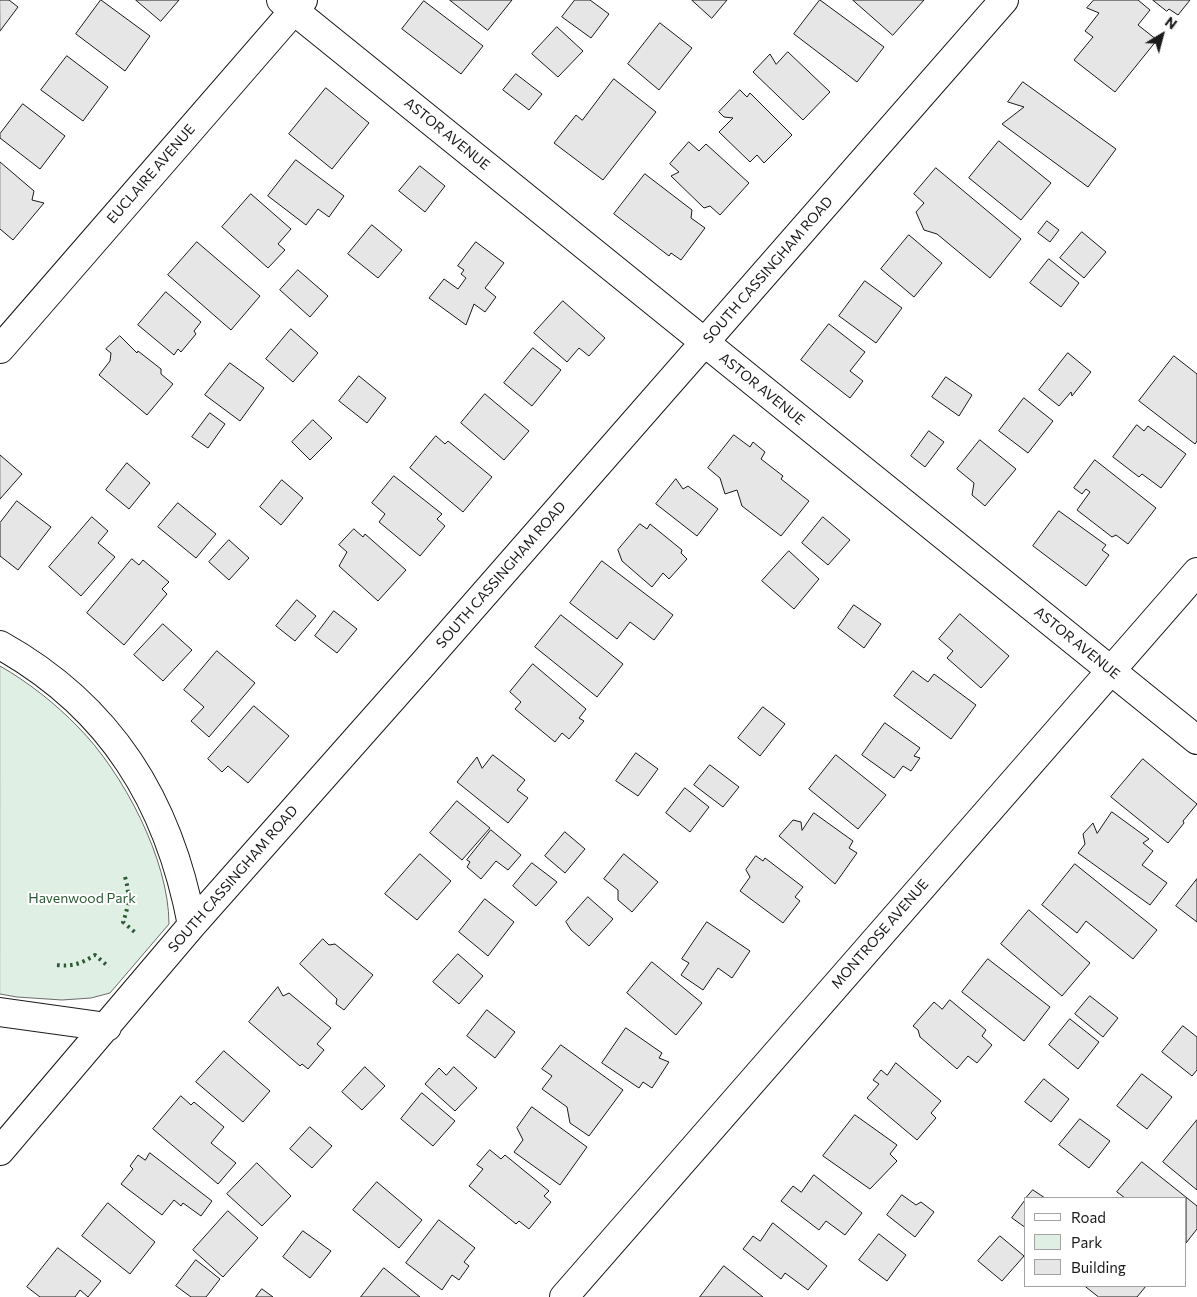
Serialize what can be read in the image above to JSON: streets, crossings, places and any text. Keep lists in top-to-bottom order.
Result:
{
  "streets": {
    "street": [
      "ASTOR AVENUE",
      "EUCLAIRE AVENUE",
      "SOUTH CASSINGHAM ROAD",
      "MONTROSE AVENUE"
    ]
  },
  "crossings": [
    ["ASTOR AVENUE", "EUCLAIRE AVENUE"],
    ["ASTOR AVENUE", "SOUTH CASSINGHAM ROAD"],
    ["ASTOR AVENUE", "MONTROSE AVENUE"]
  ],
  "parks": ["Havenwood Park"],
  "legend": ["Road", "Park", "Building"],
  "north": "top right"
}
